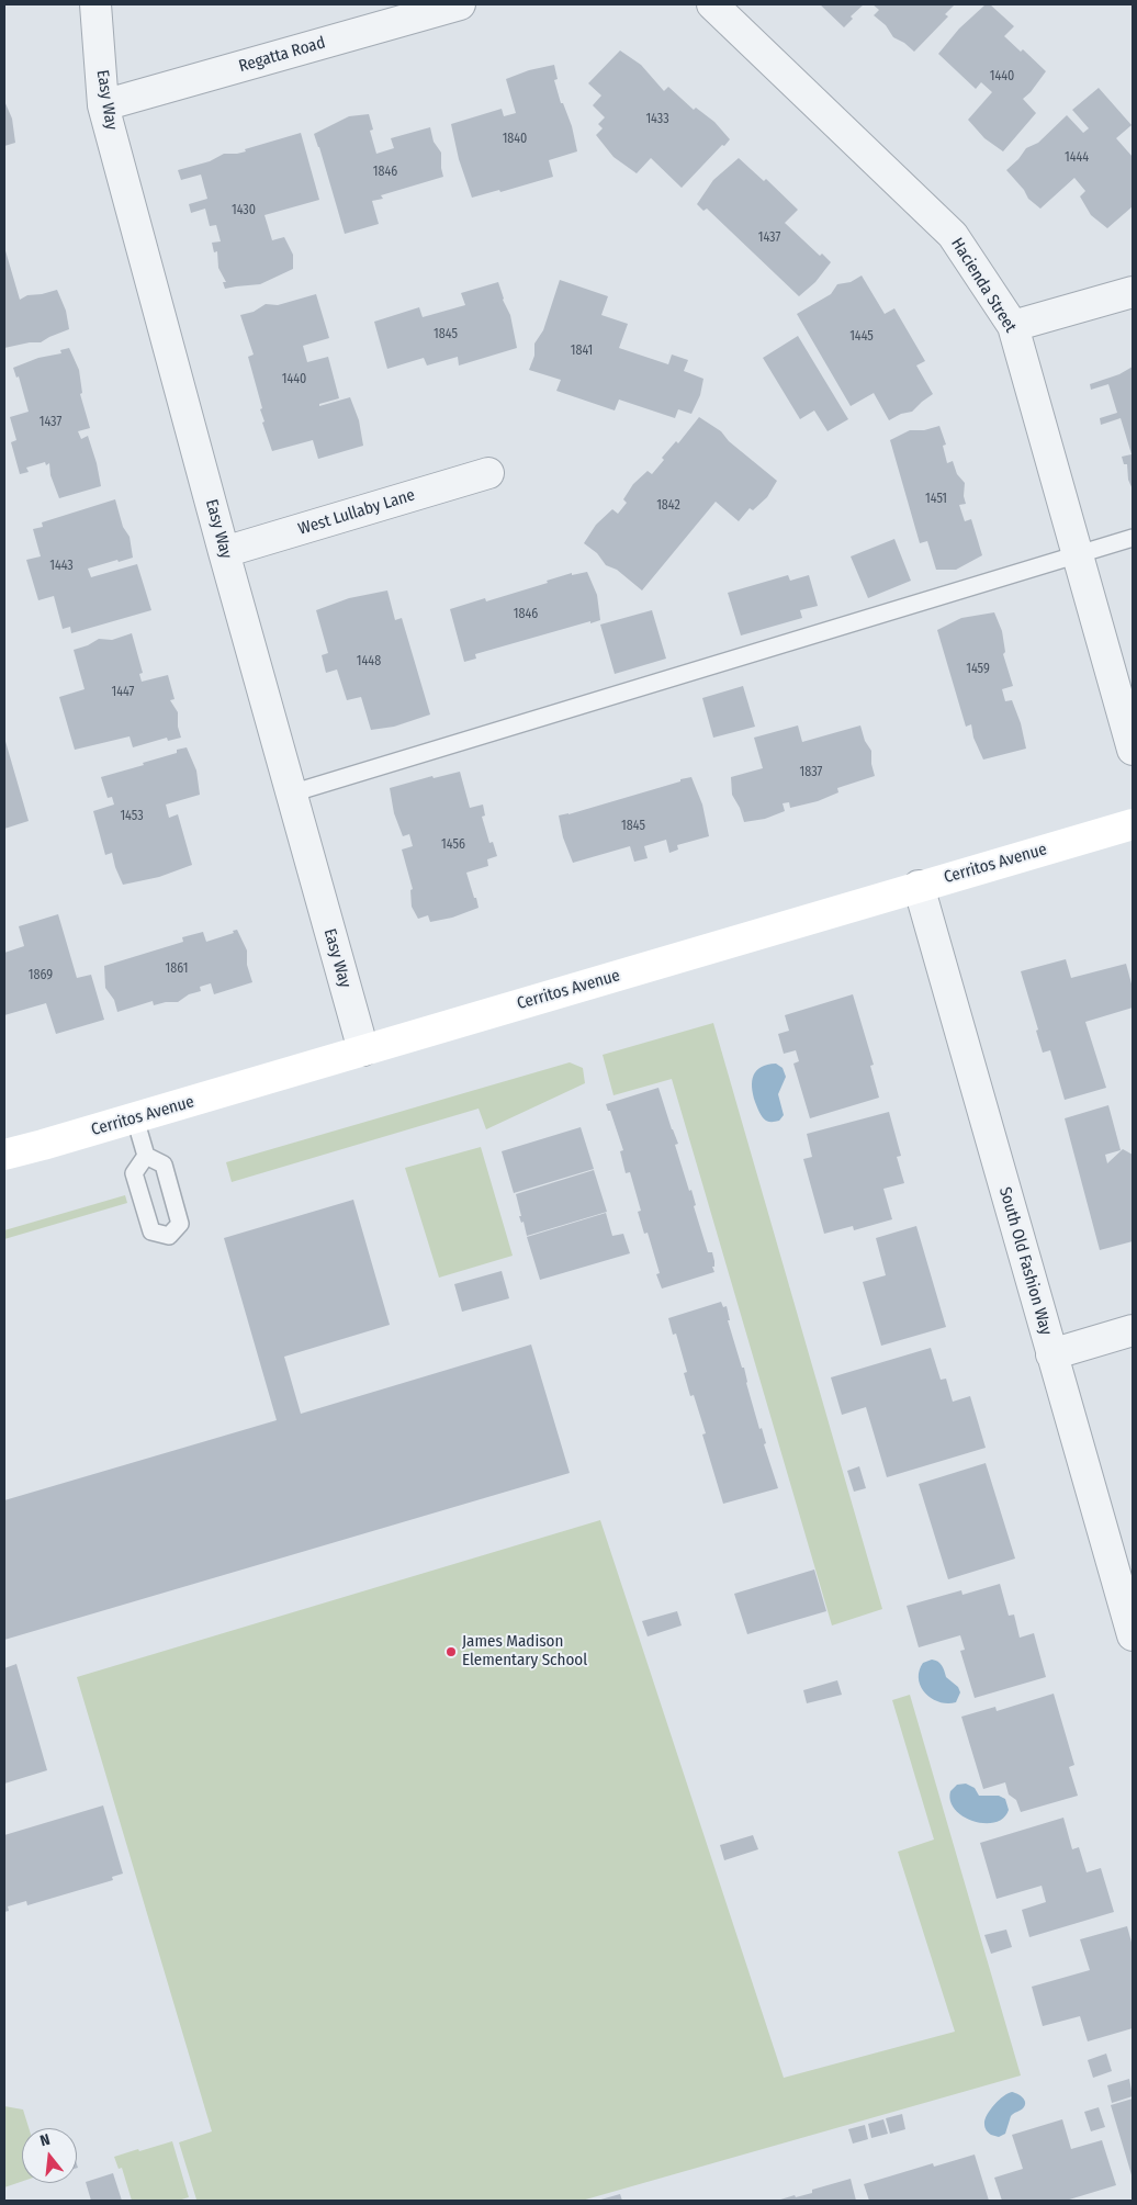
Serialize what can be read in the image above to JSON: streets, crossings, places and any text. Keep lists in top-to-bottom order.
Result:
{
  "streets": {
    "street": [
      "Regatta Road",
      "Easy Way",
      "Hacienda Street",
      "West Lullaby Lane",
      "Cerritos Avenue",
      "South Old Fashion Way"
    ]
  },
  "crossings": [
    ["Regatta Road", "Easy Way"],
    ["Easy Way", "West Lullaby Lane"],
    ["Easy Way", "Cerritos Avenue"],
    ["Cerritos Avenue", "South Old Fashion Way"]
  ],
  "places": ["James Madison Elementary School"],
  "house_numbers": [
    "1440",
    "1433",
    "1840",
    "1444",
    "1846",
    "1430",
    "1437",
    "1845",
    "1445",
    "1841",
    "1440",
    "1437",
    "1451",
    "1842",
    "1443",
    "1846",
    "1448",
    "1459",
    "1447",
    "1837",
    "1453",
    "1845",
    "1456",
    "1861",
    "1869"
  ],
  "north": "top"
}
